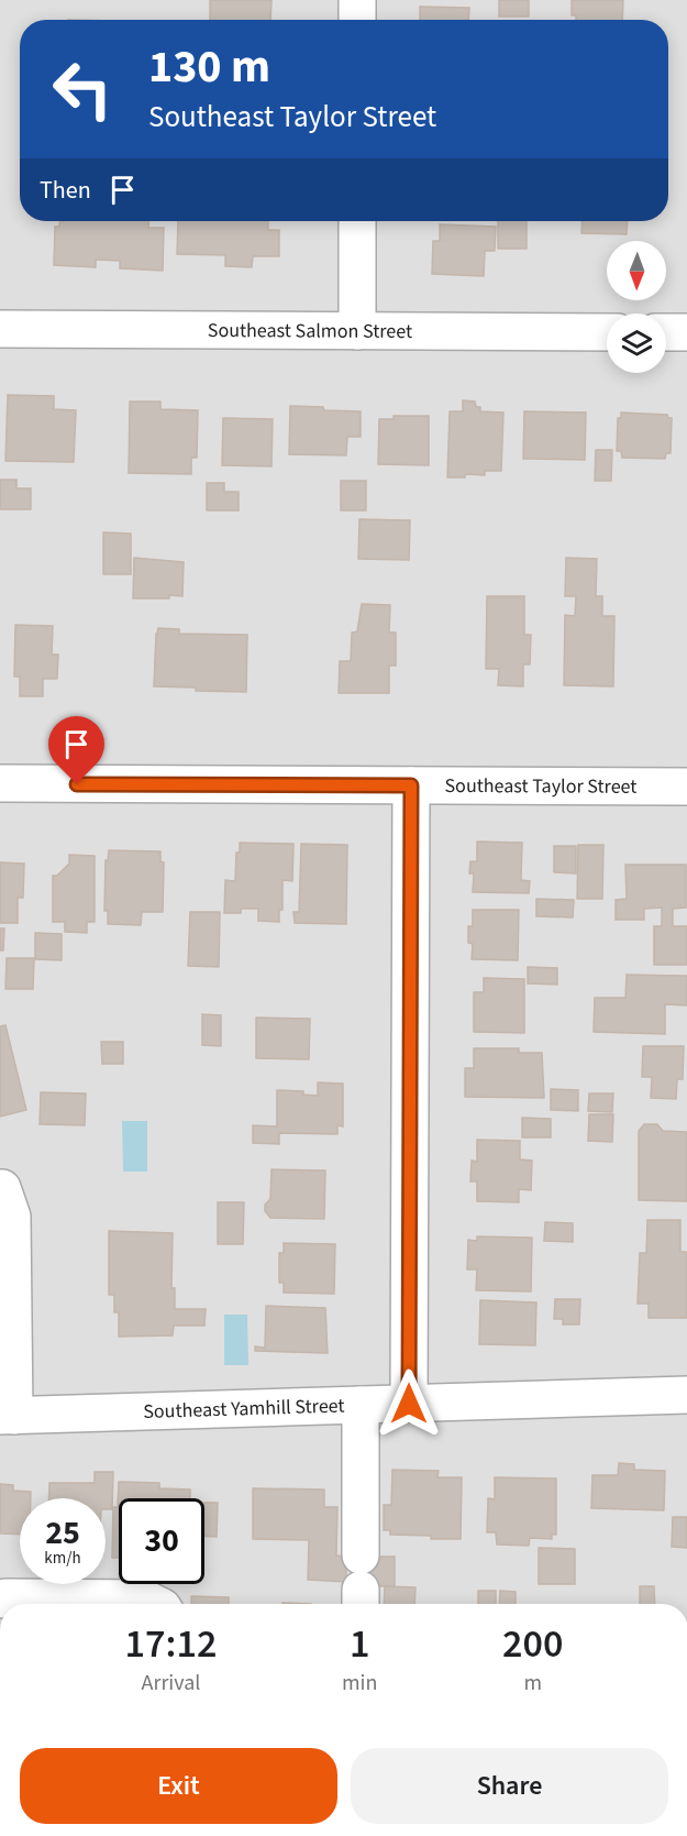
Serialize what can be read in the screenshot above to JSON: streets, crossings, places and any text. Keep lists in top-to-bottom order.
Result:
{
  "streets": {
    "street": ["Southeast Salmon Street", "Southeast Taylor Street", "Southeast Yamhill Street"]
  },
  "north": "bottom",
  "page": {
    "turn": ["130 m", "Southeast Taylor Street"],
    "then": "Then",
    "speed": "25 km/h",
    "limit": "30",
    "eta": [
      "17:12",
      "Arrival",
      "1",
      "min",
      "200",
      "m"
    ],
    "buttons": ["Exit", "Share"]
  }
}
